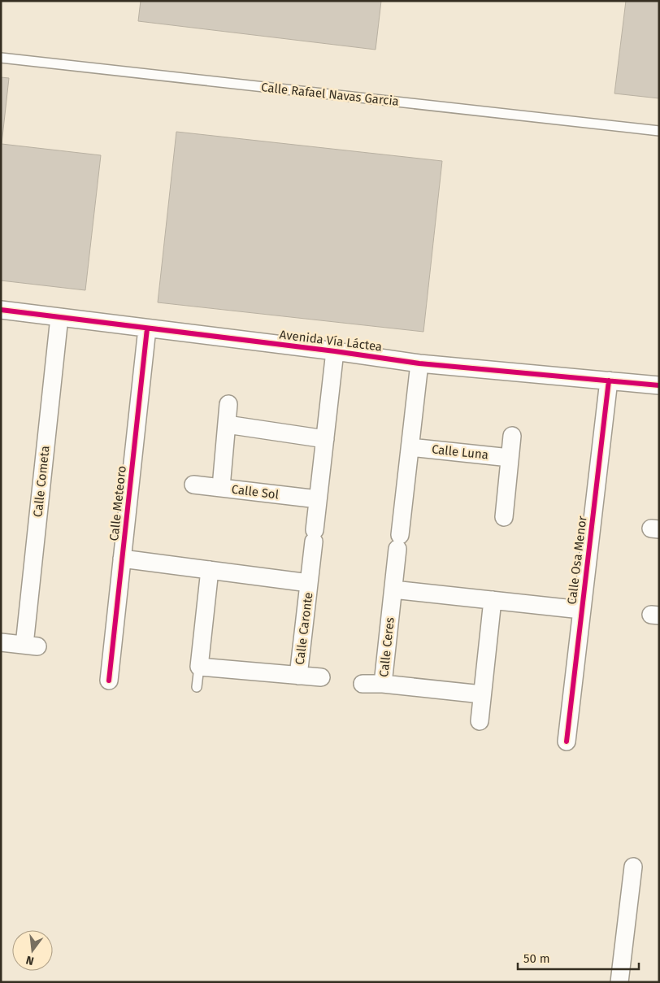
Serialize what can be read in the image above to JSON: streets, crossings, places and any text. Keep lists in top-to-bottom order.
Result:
{
  "streets": {
    "street": [
      "Avenida Vía Láctea",
      "Calle Luna",
      "Calle Cometa",
      "Calle Sol",
      "Calle Meteoro",
      "Calle Osa Menor",
      "Calle Caronte",
      "Calle Ceres"
    ],
    "lane": ["Calle Rafael Navas Garcia"]
  },
  "crossings": [
    ["Avenida Vía Láctea", "Calle Cometa"],
    ["Avenida Vía Láctea", "Calle Meteoro"],
    ["Avenida Vía Láctea", "Calle Osa Menor"],
    ["Calle Luna", "Calle Ceres"],
    ["Calle Meteoro", "Calle Caronte"]
  ],
  "scale_bar": "50 m",
  "north": "bottom"
}
